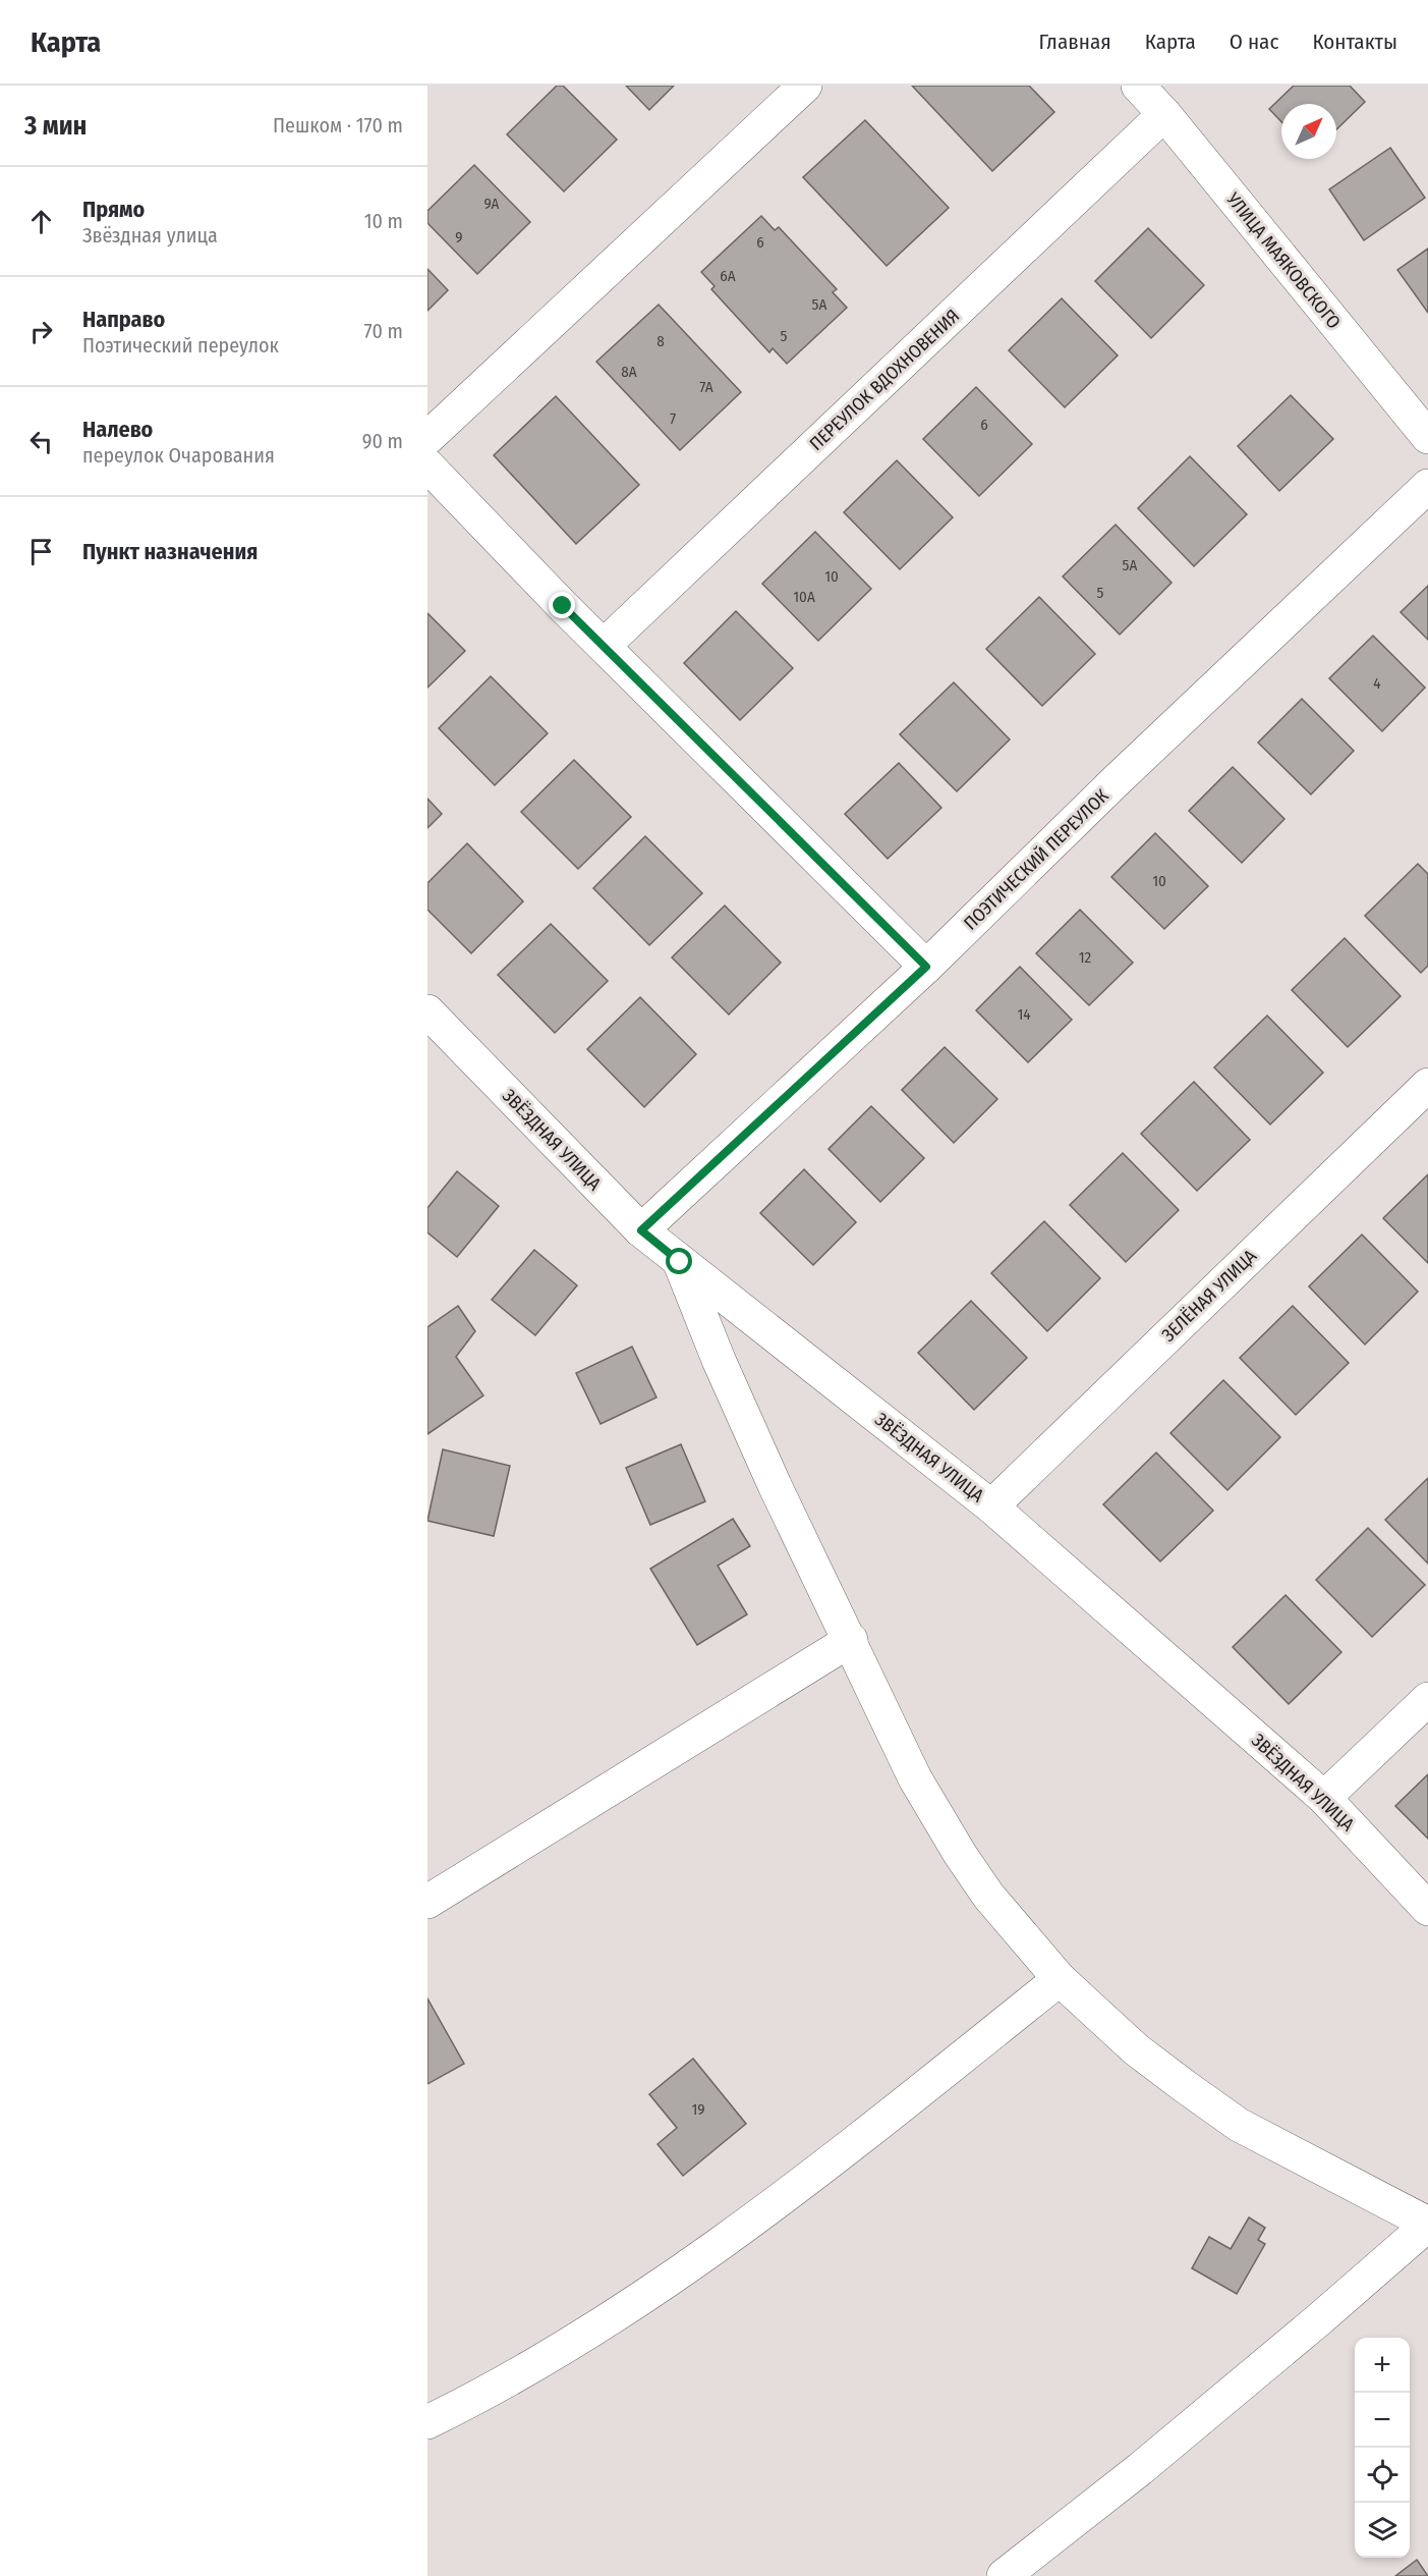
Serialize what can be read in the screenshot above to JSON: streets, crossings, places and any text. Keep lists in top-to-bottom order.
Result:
{
  "streets": {
    "street": [
      "УЛИЦА МАЯКОВСКОГО",
      "ПЕРЕУЛОК ВДОХНОВЕНИЯ",
      "ПОЭТИЧЕСКИЙ ПЕРЕУЛОК",
      "ЗВЁЗДНАЯ УЛИЦА",
      "ЗЕЛЁНАЯ УЛИЦА"
    ]
  },
  "crossings": [
    ["УЛИЦА МАЯКОВСКОГО", "ПЕРЕУЛОК ВДОХНОВЕНИЯ"],
    ["ПОЭТИЧЕСКИЙ ПЕРЕУЛОК", "ЗВЁЗДНАЯ УЛИЦА"],
    ["ЗВЁЗДНАЯ УЛИЦА", "ЗЕЛЁНАЯ УЛИЦА"]
  ],
  "house_numbers": [
    "9А",
    "9",
    "6",
    "6А",
    "5А",
    "5",
    "8",
    "8А",
    "7А",
    "7",
    "6",
    "5А",
    "10",
    "5",
    "10А",
    "4",
    "10",
    "12",
    "14",
    "19"
  ],
  "north": "top right",
  "page": {
    "header": "Карта",
    "nav": [
      "Главная",
      "Карта",
      "О нас",
      "Контакты"
    ],
    "heading": ["3 мин", "Пешком · 170 m"],
    "list": [
      ["Прямо", "Звёздная улица", "10 m"],
      ["Направо", "Поэтический переулок", "70 m"],
      ["Налево", "переулок Очарования", "90 m"],
      "Пункт назначения"
    ],
    "map_buttons": ["+", "−"]
  }
}
